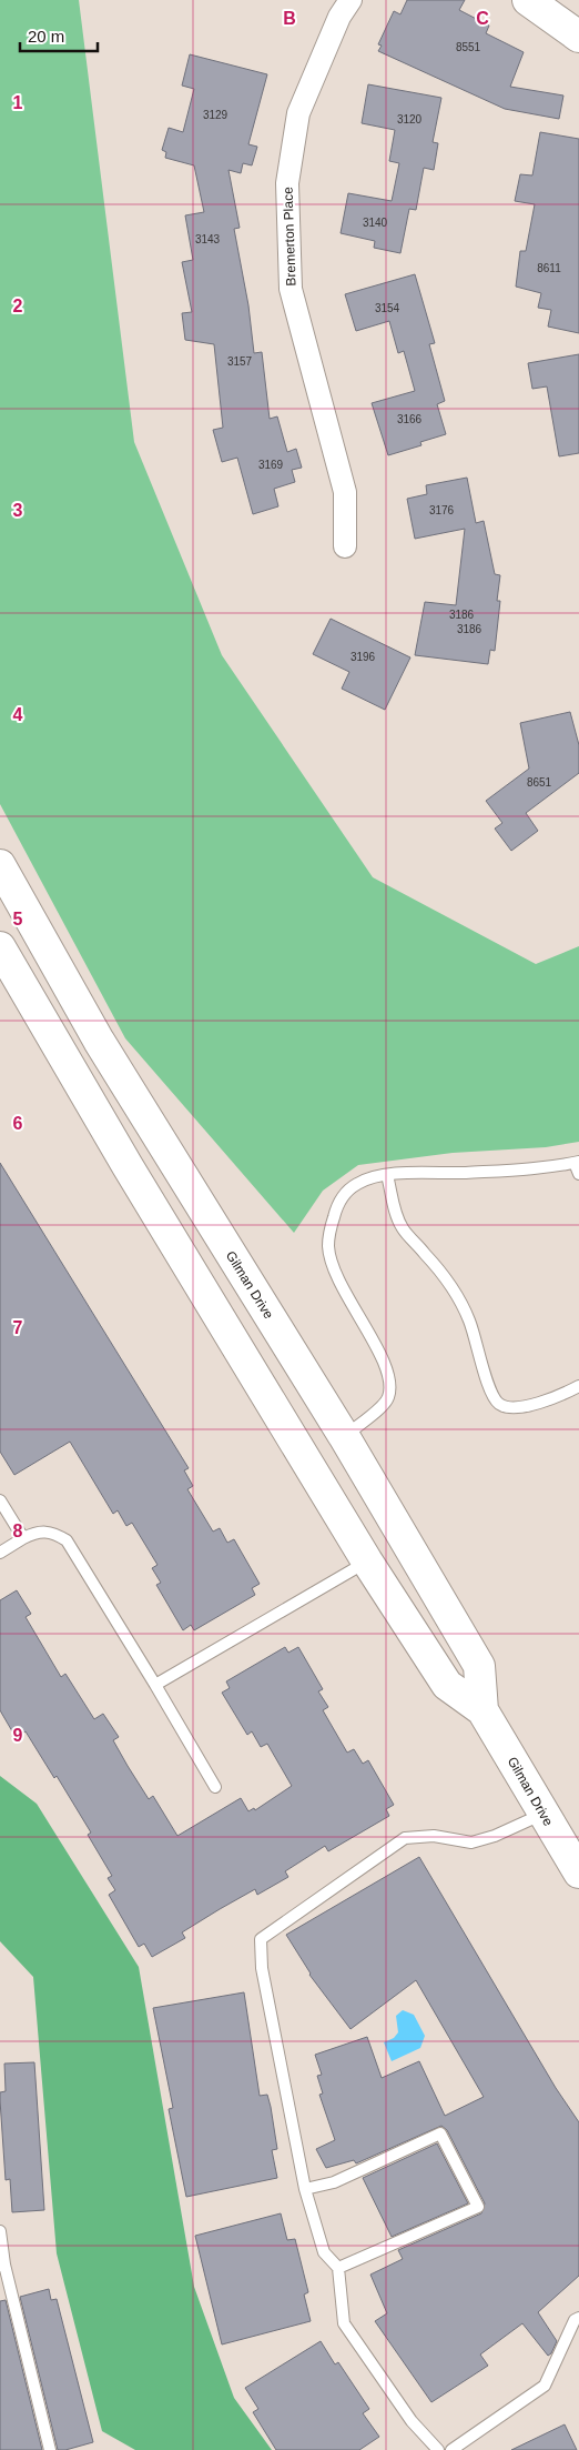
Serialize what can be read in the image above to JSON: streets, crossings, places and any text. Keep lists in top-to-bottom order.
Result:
{
  "streets": {
    "main road": ["Gilman Drive"],
    "street": ["Bremerton Place"]
  },
  "house_numbers": [
    "8551",
    "3129",
    "3120",
    "3140",
    "3143",
    "8611",
    "3154",
    "3157",
    "3166",
    "3169",
    "3176",
    "3186",
    "3186",
    "3196",
    "8651"
  ],
  "scale_bar": "20 m",
  "grid": {
    "columns": ["B", "C"],
    "rows": [
      "1",
      "2",
      "3",
      "4",
      "5",
      "6",
      "7",
      "8",
      "9"
    ]
  }
}
